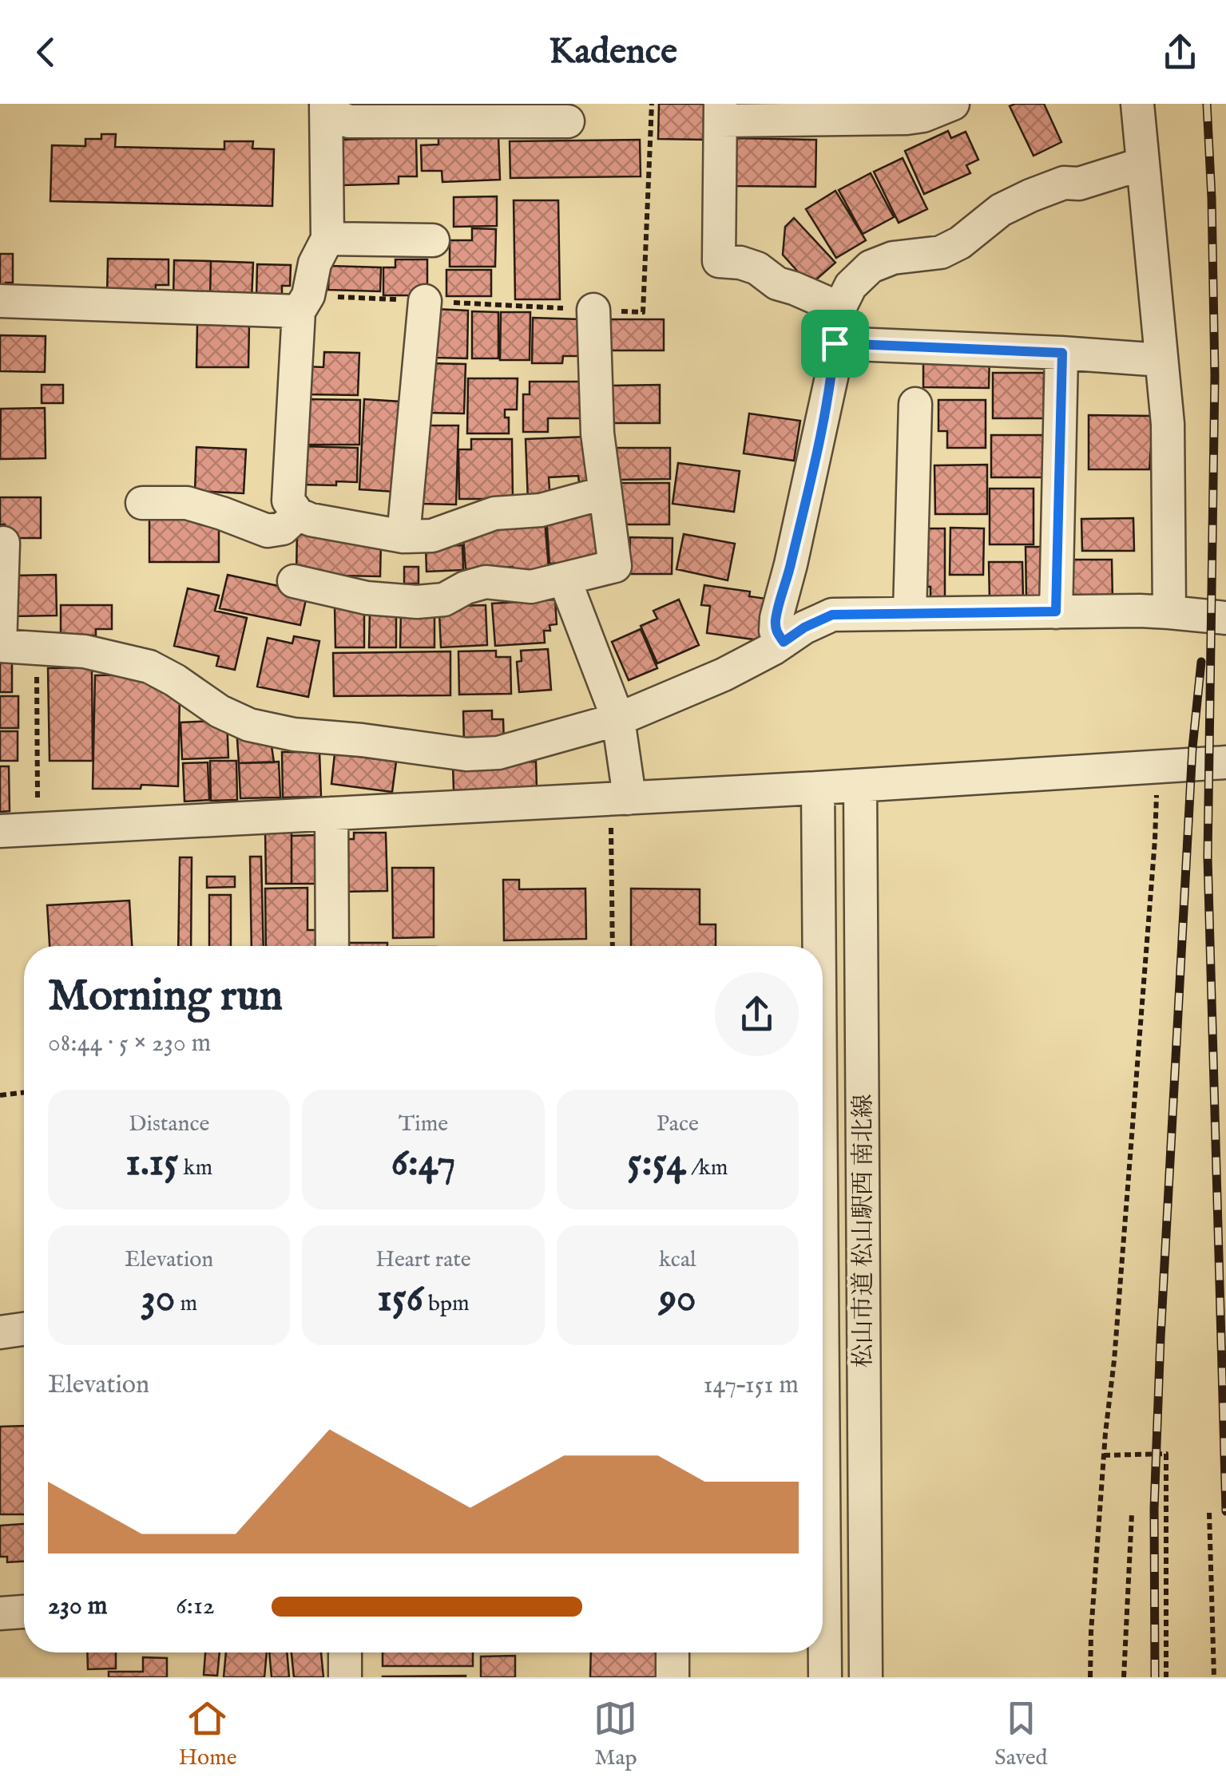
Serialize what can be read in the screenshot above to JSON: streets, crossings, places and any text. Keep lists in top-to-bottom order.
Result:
{
  "streets": {
    "street": ["松山市道 松山駅西 南北線"]
  },
  "page": {
    "header": "Kadence",
    "heading": ["Morning run", "08:44 · 5 × 230 m"],
    "stats": [
      ["Distance", "1.15 km"],
      ["Time", "6:47"],
      ["Pace", "5:54 /km"],
      ["Elevation", "30 m"],
      ["Heart rate", "156 bpm"],
      ["kcal", "90"]
    ],
    "chart": ["Elevation", "147–151 m"],
    "list": [
      {
        "name": "230 m",
        "note": "6:12"
      }
    ],
    "tabs": ["Home", "Map", "Saved"]
  }
}
